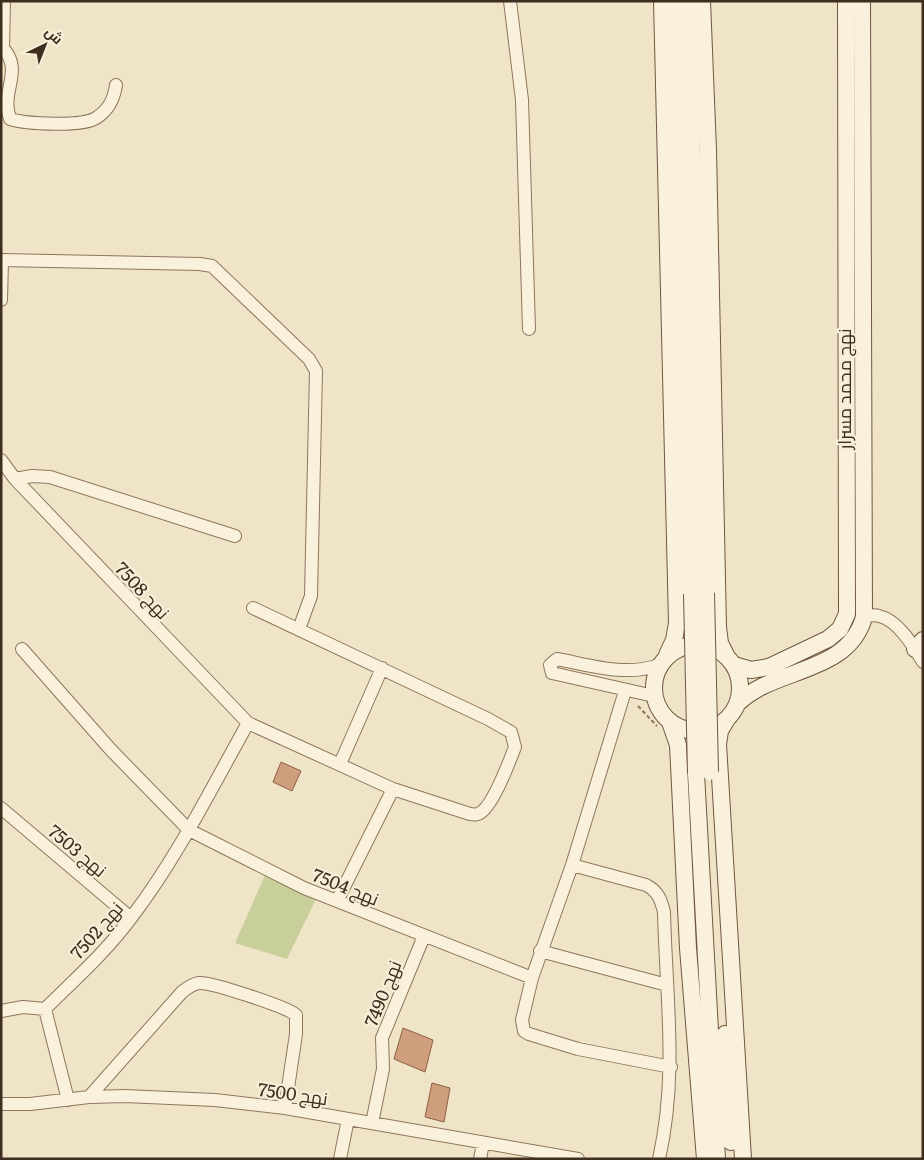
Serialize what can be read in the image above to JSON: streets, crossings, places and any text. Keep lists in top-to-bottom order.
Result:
{
  "streets": {
    "street": [
      "نهج محمد مسرار",
      "نهج 7508",
      "نهج 7503",
      "نهج 7504",
      "نهج 7502",
      "نهج 7490",
      "نهج 7500"
    ]
  },
  "crossings": [
    ["نهج 7508", "نهج 7502"],
    ["نهج 7503", "نهج 7502"],
    ["نهج 7504", "نهج 7502"],
    ["نهج 7504", "نهج 7490"],
    ["نهج 7490", "نهج 7500"]
  ],
  "north": "top right"
}
